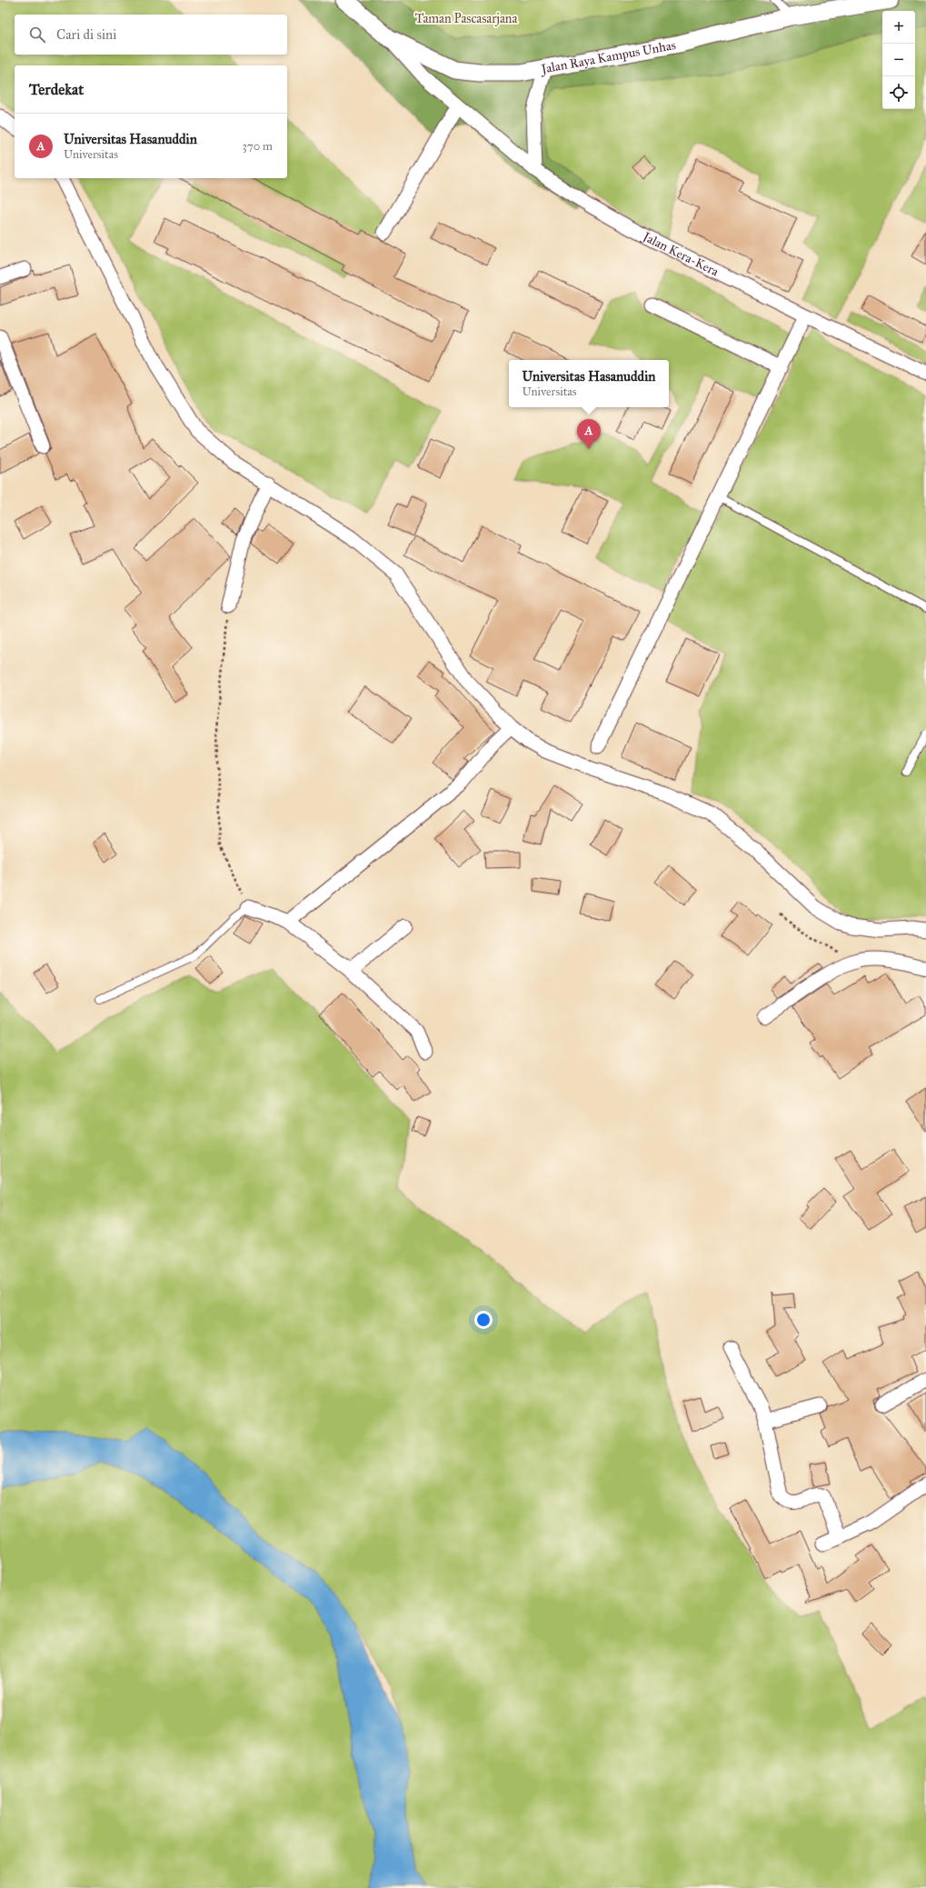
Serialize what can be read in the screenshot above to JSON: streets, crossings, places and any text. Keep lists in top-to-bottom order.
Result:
{
  "streets": {
    "street": ["Jalan Raya Kampus Unhas", "Jalan Kera-Kera"]
  },
  "crossings": [
    ["Jalan Raya Kampus Unhas", "Jalan Kera-Kera"]
  ],
  "parks": ["Taman Pascasarjana"],
  "page": {
    "map_buttons": ["+", "−"],
    "search": "Cari di sini",
    "heading": "Terdekat",
    "list": [
      {
        "mark": "A",
        "name": "Universitas Hasanuddin",
        "note": "Universitas",
        "value": "370 m"
      }
    ],
    "popup": ["Universitas Hasanuddin", "Universitas"],
    "pins": "A"
  }
}
